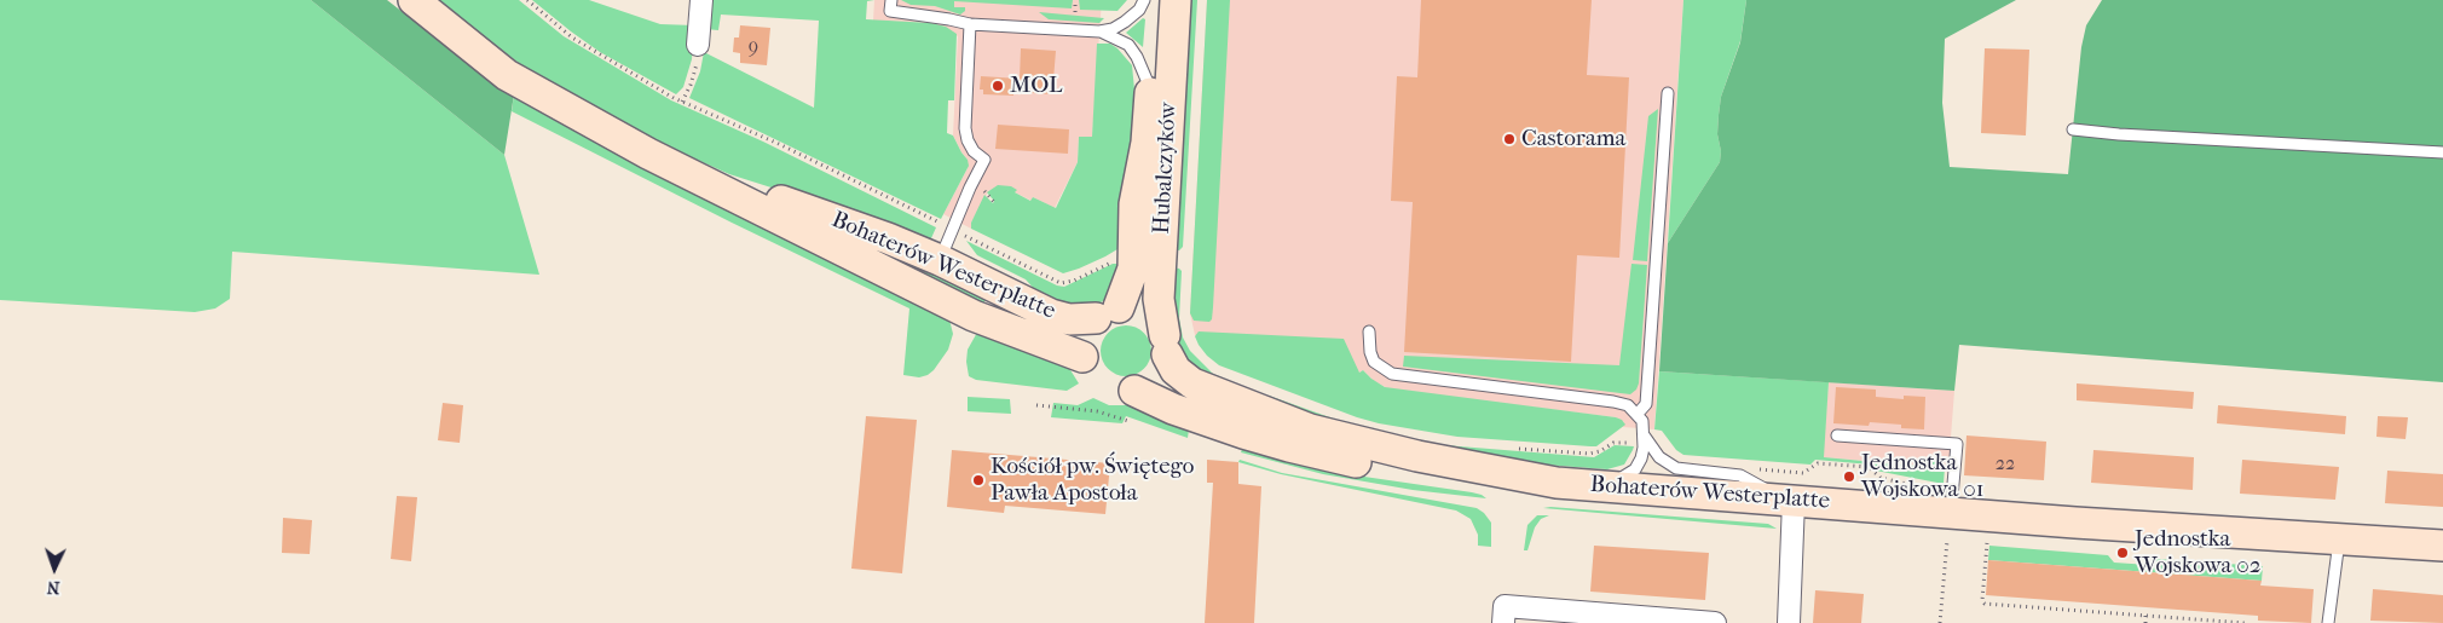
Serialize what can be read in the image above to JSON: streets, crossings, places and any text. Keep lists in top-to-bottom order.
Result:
{
  "streets": {
    "main road": ["Hubalczyków", "Bohaterów Westerplatte"]
  },
  "crossings": [
    ["Hubalczyków", "Bohaterów Westerplatte"]
  ],
  "places": [
    "MOL",
    "Castorama",
    "Jednostka Wojskowa 01",
    "Kościół pw. Świętego Pawła Apostoła",
    "Jednostka Wojskowa 02"
  ],
  "house_numbers": ["9", "22"],
  "north": "bottom"
}
